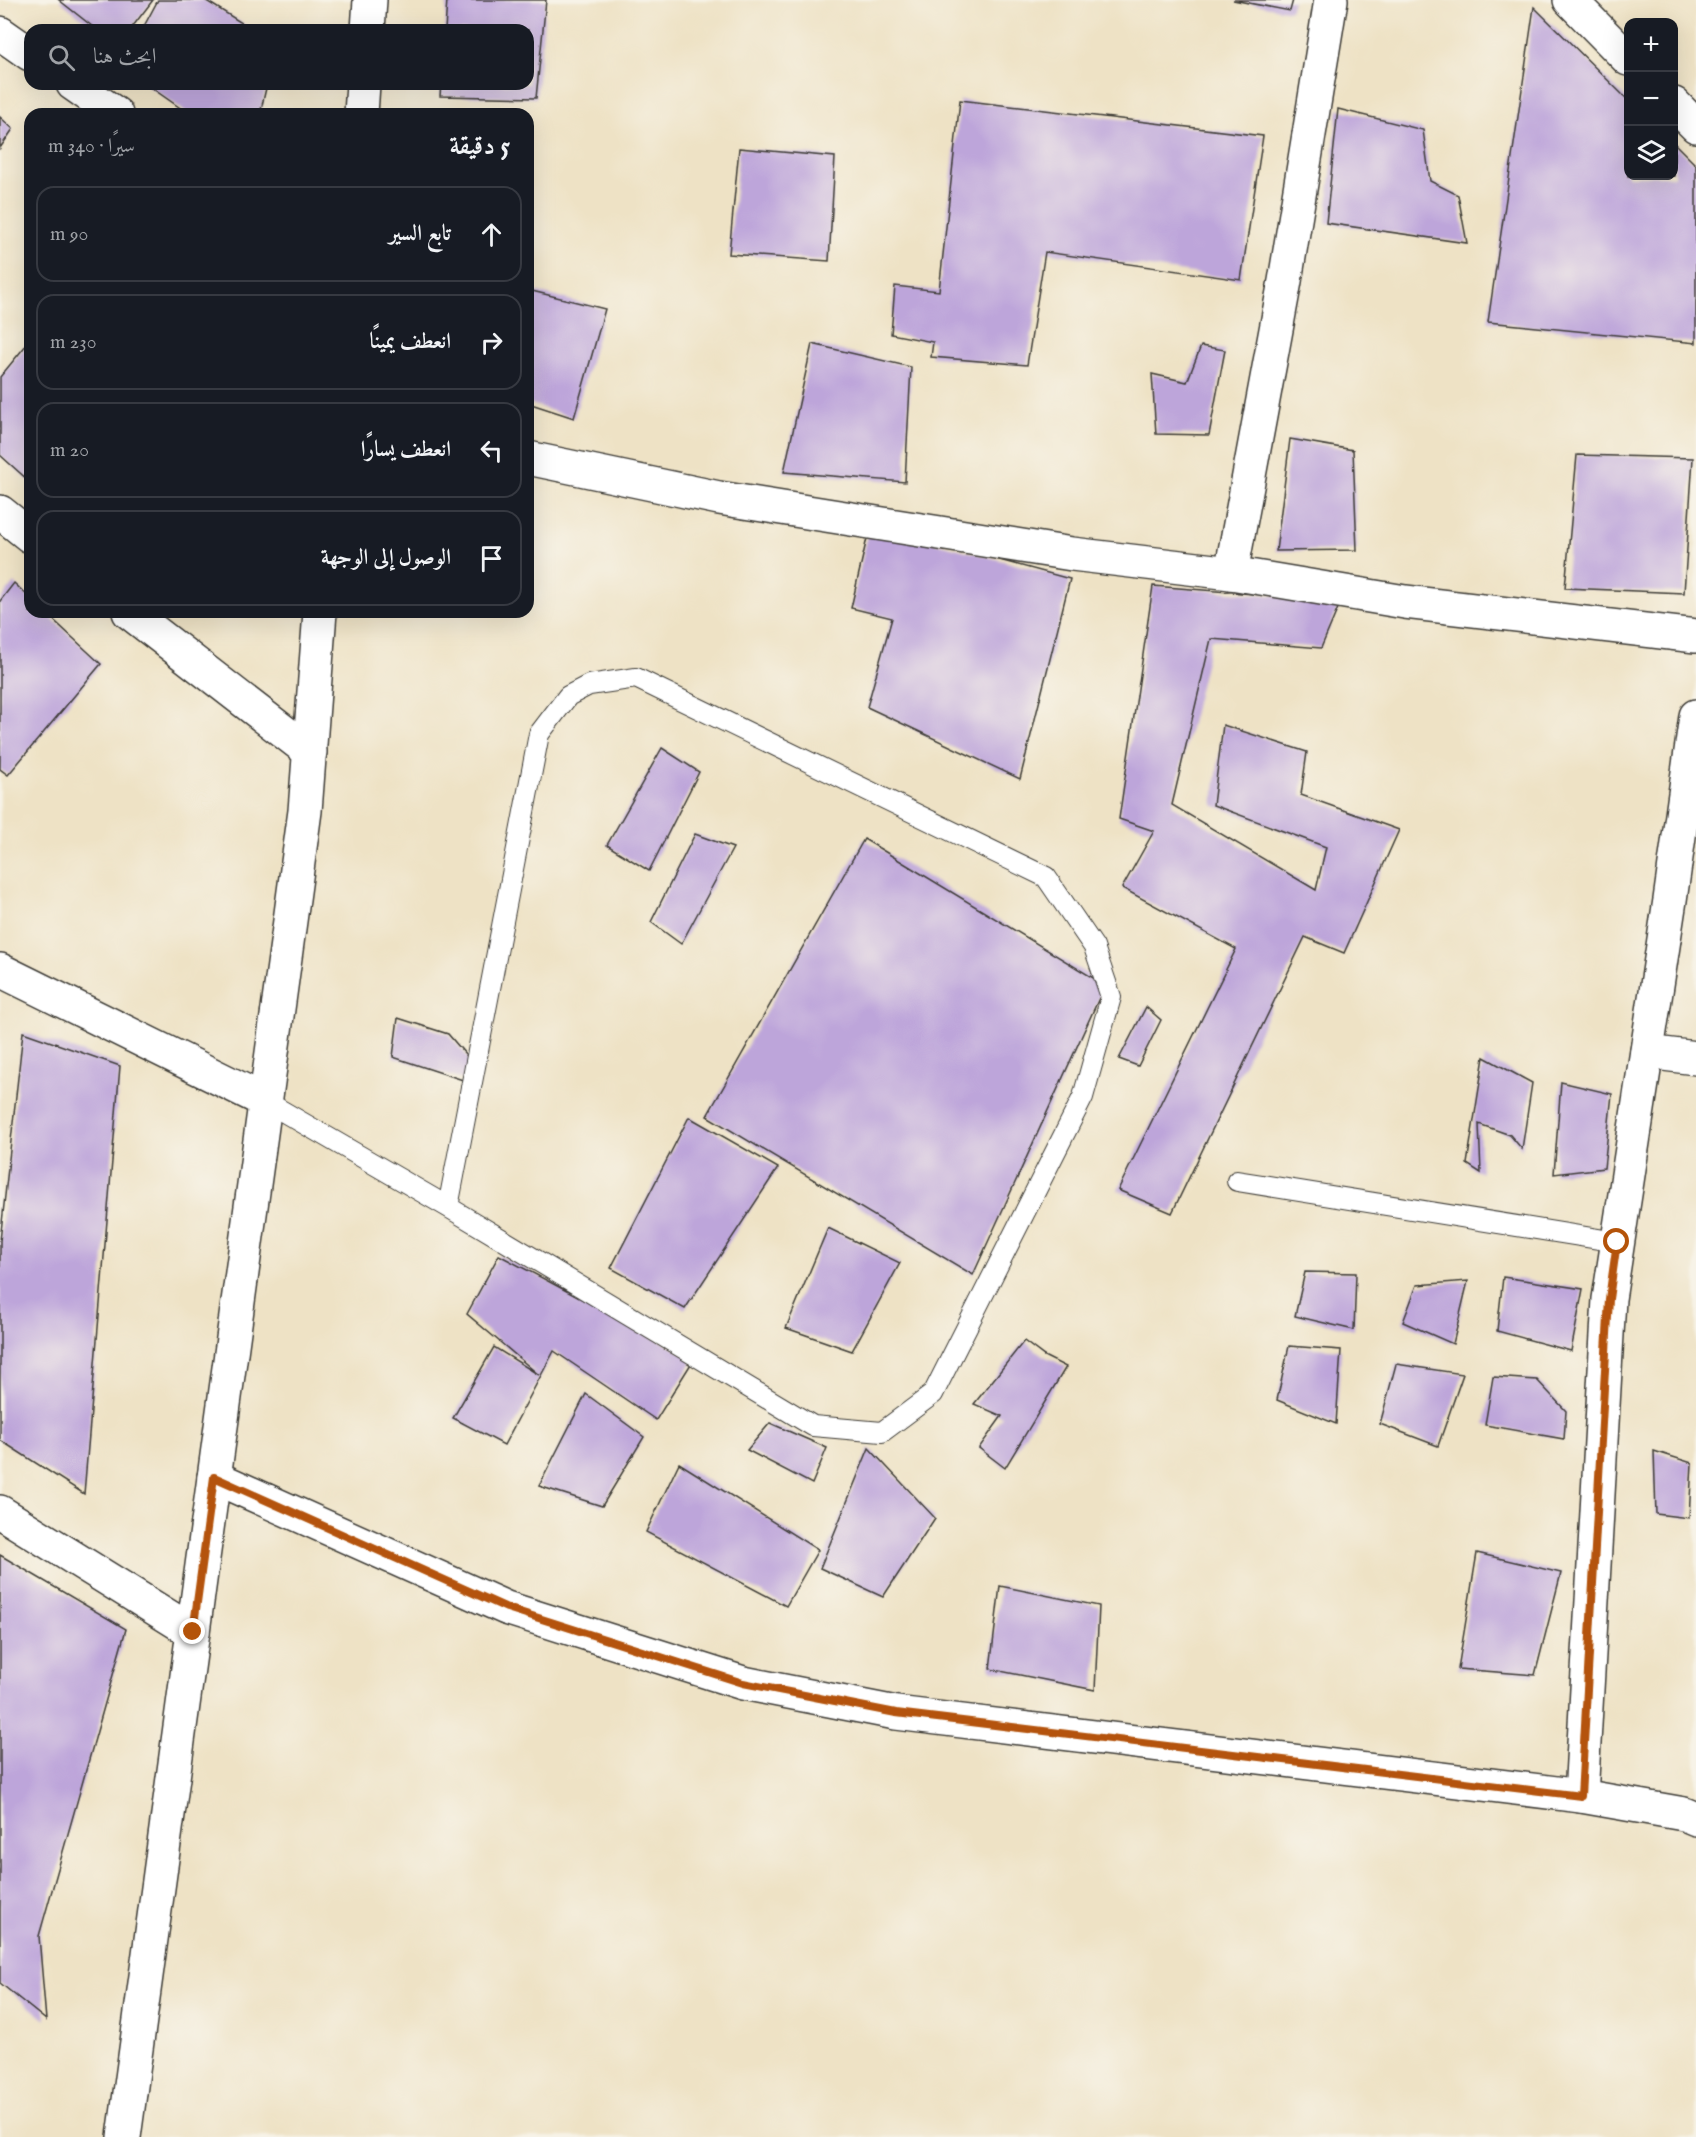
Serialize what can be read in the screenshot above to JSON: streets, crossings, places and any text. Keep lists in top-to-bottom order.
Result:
{
  "page": {
    "map_buttons": ["+", "−"],
    "search": "ابحث هنا",
    "heading": ["5 دقيقة", "سيرًا · 340 m"],
    "list": [
      ["تابع السير", "90 m"],
      ["انعطف يمينًا", "230 m"],
      ["انعطف يسارًا", "20 m"],
      "الوصول إلى الوجهة"
    ]
  }
}
